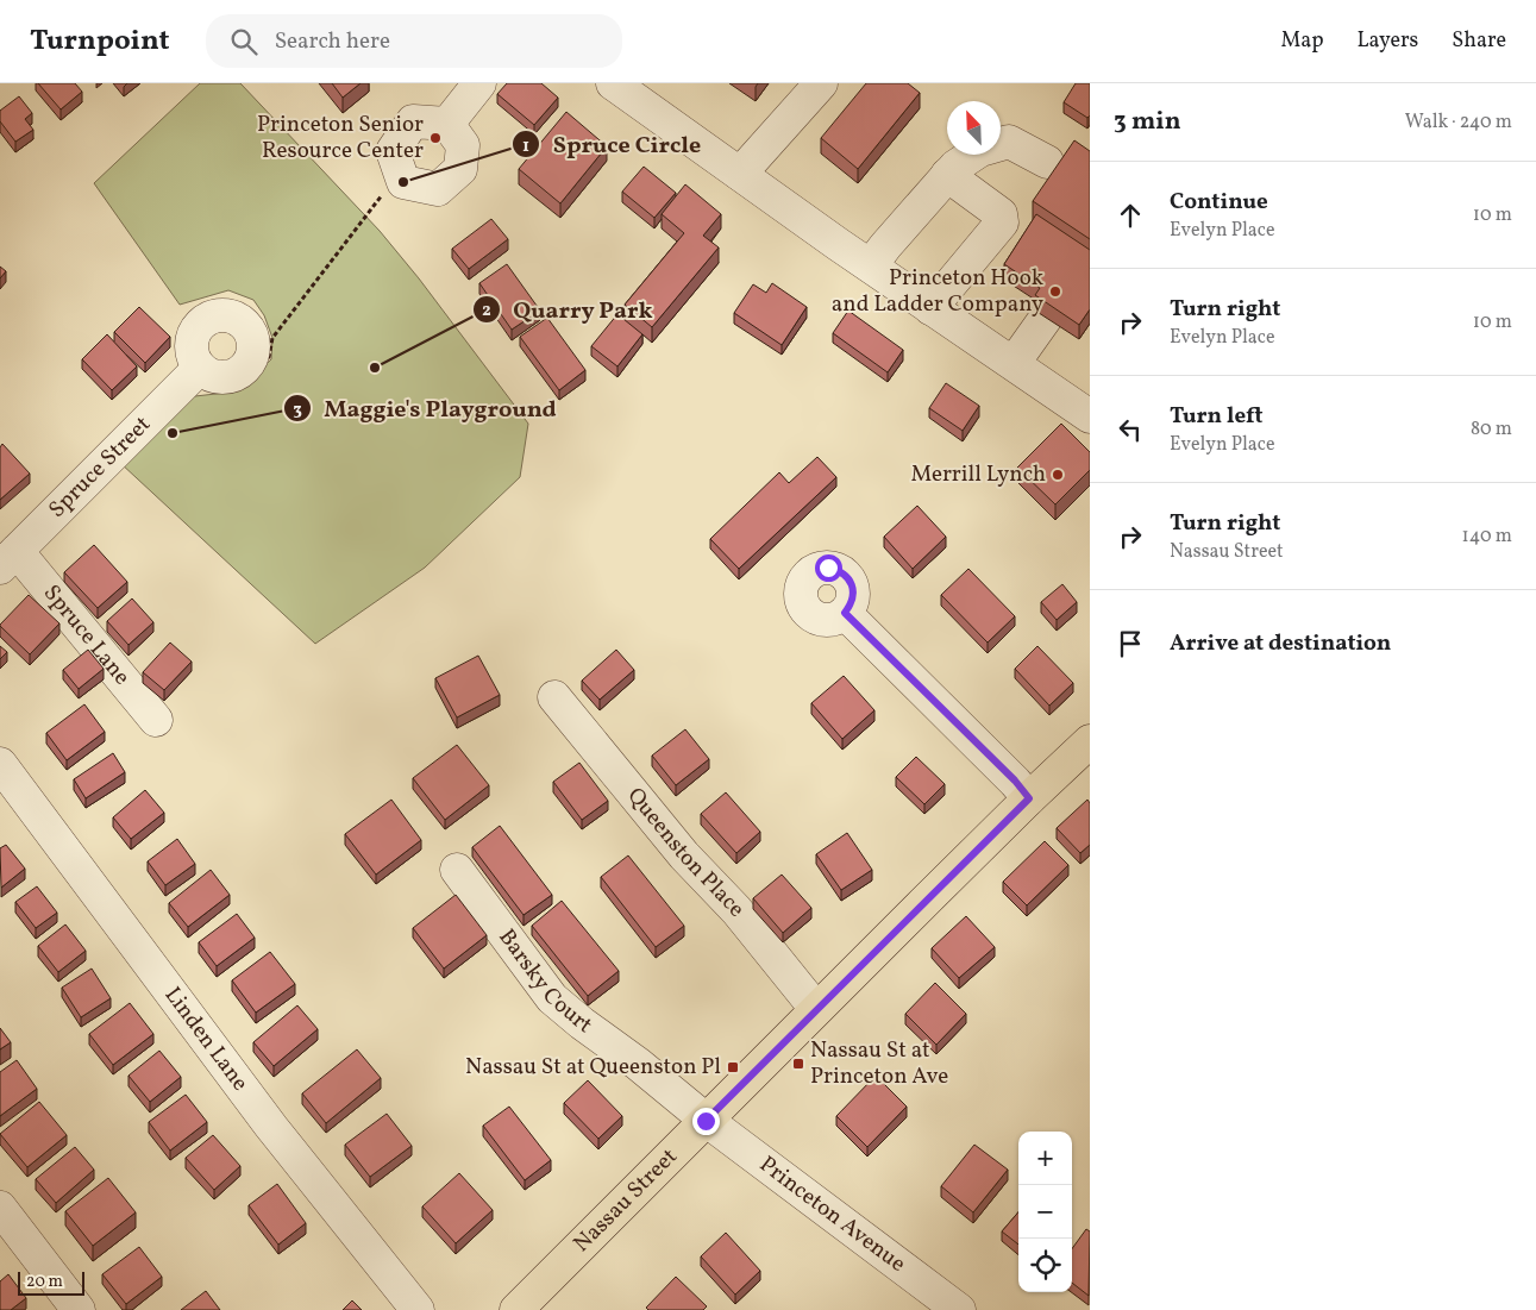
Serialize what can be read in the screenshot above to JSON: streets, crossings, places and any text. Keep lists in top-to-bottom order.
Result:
{
  "streets": {
    "main road": ["Nassau Street"],
    "street": [
      "Spruce Street",
      "Spruce Lane",
      "Queenston Place",
      "Barsky Court",
      "Linden Lane",
      "Princeton Avenue"
    ]
  },
  "crossings": [
    ["Spruce Street", "Spruce Lane"],
    ["Queenston Place", "Nassau Street"],
    ["Barsky Court", "Nassau Street"],
    ["Barsky Court", "Princeton Avenue"],
    ["Nassau Street", "Princeton Avenue"]
  ],
  "places": {
    "other": [
      "Princeton Senior Resource Center",
      "Spruce Circle",
      "Princeton Hook and Ladder Company",
      "Quarry Park",
      "Maggie's Playground",
      "Merrill Lynch"
    ],
    "transit": ["Nassau St at Princeton Ave", "Nassau St at Queenston Pl"]
  },
  "scale_bar": "20 m",
  "north": "top left",
  "page": {
    "header": "Turnpoint",
    "search": "Search here",
    "nav": ["Map", "Layers", "Share"],
    "heading": ["3 min", "Walk · 240 m"],
    "list": [
      ["Continue", "Evelyn Place", "10 m"],
      ["Turn right", "Evelyn Place", "10 m"],
      ["Turn left", "Evelyn Place", "80 m"],
      ["Turn right", "Nassau Street", "140 m"],
      "Arrive at destination"
    ],
    "map_buttons": ["+", "−"],
    "scale": "20 m"
  }
}
